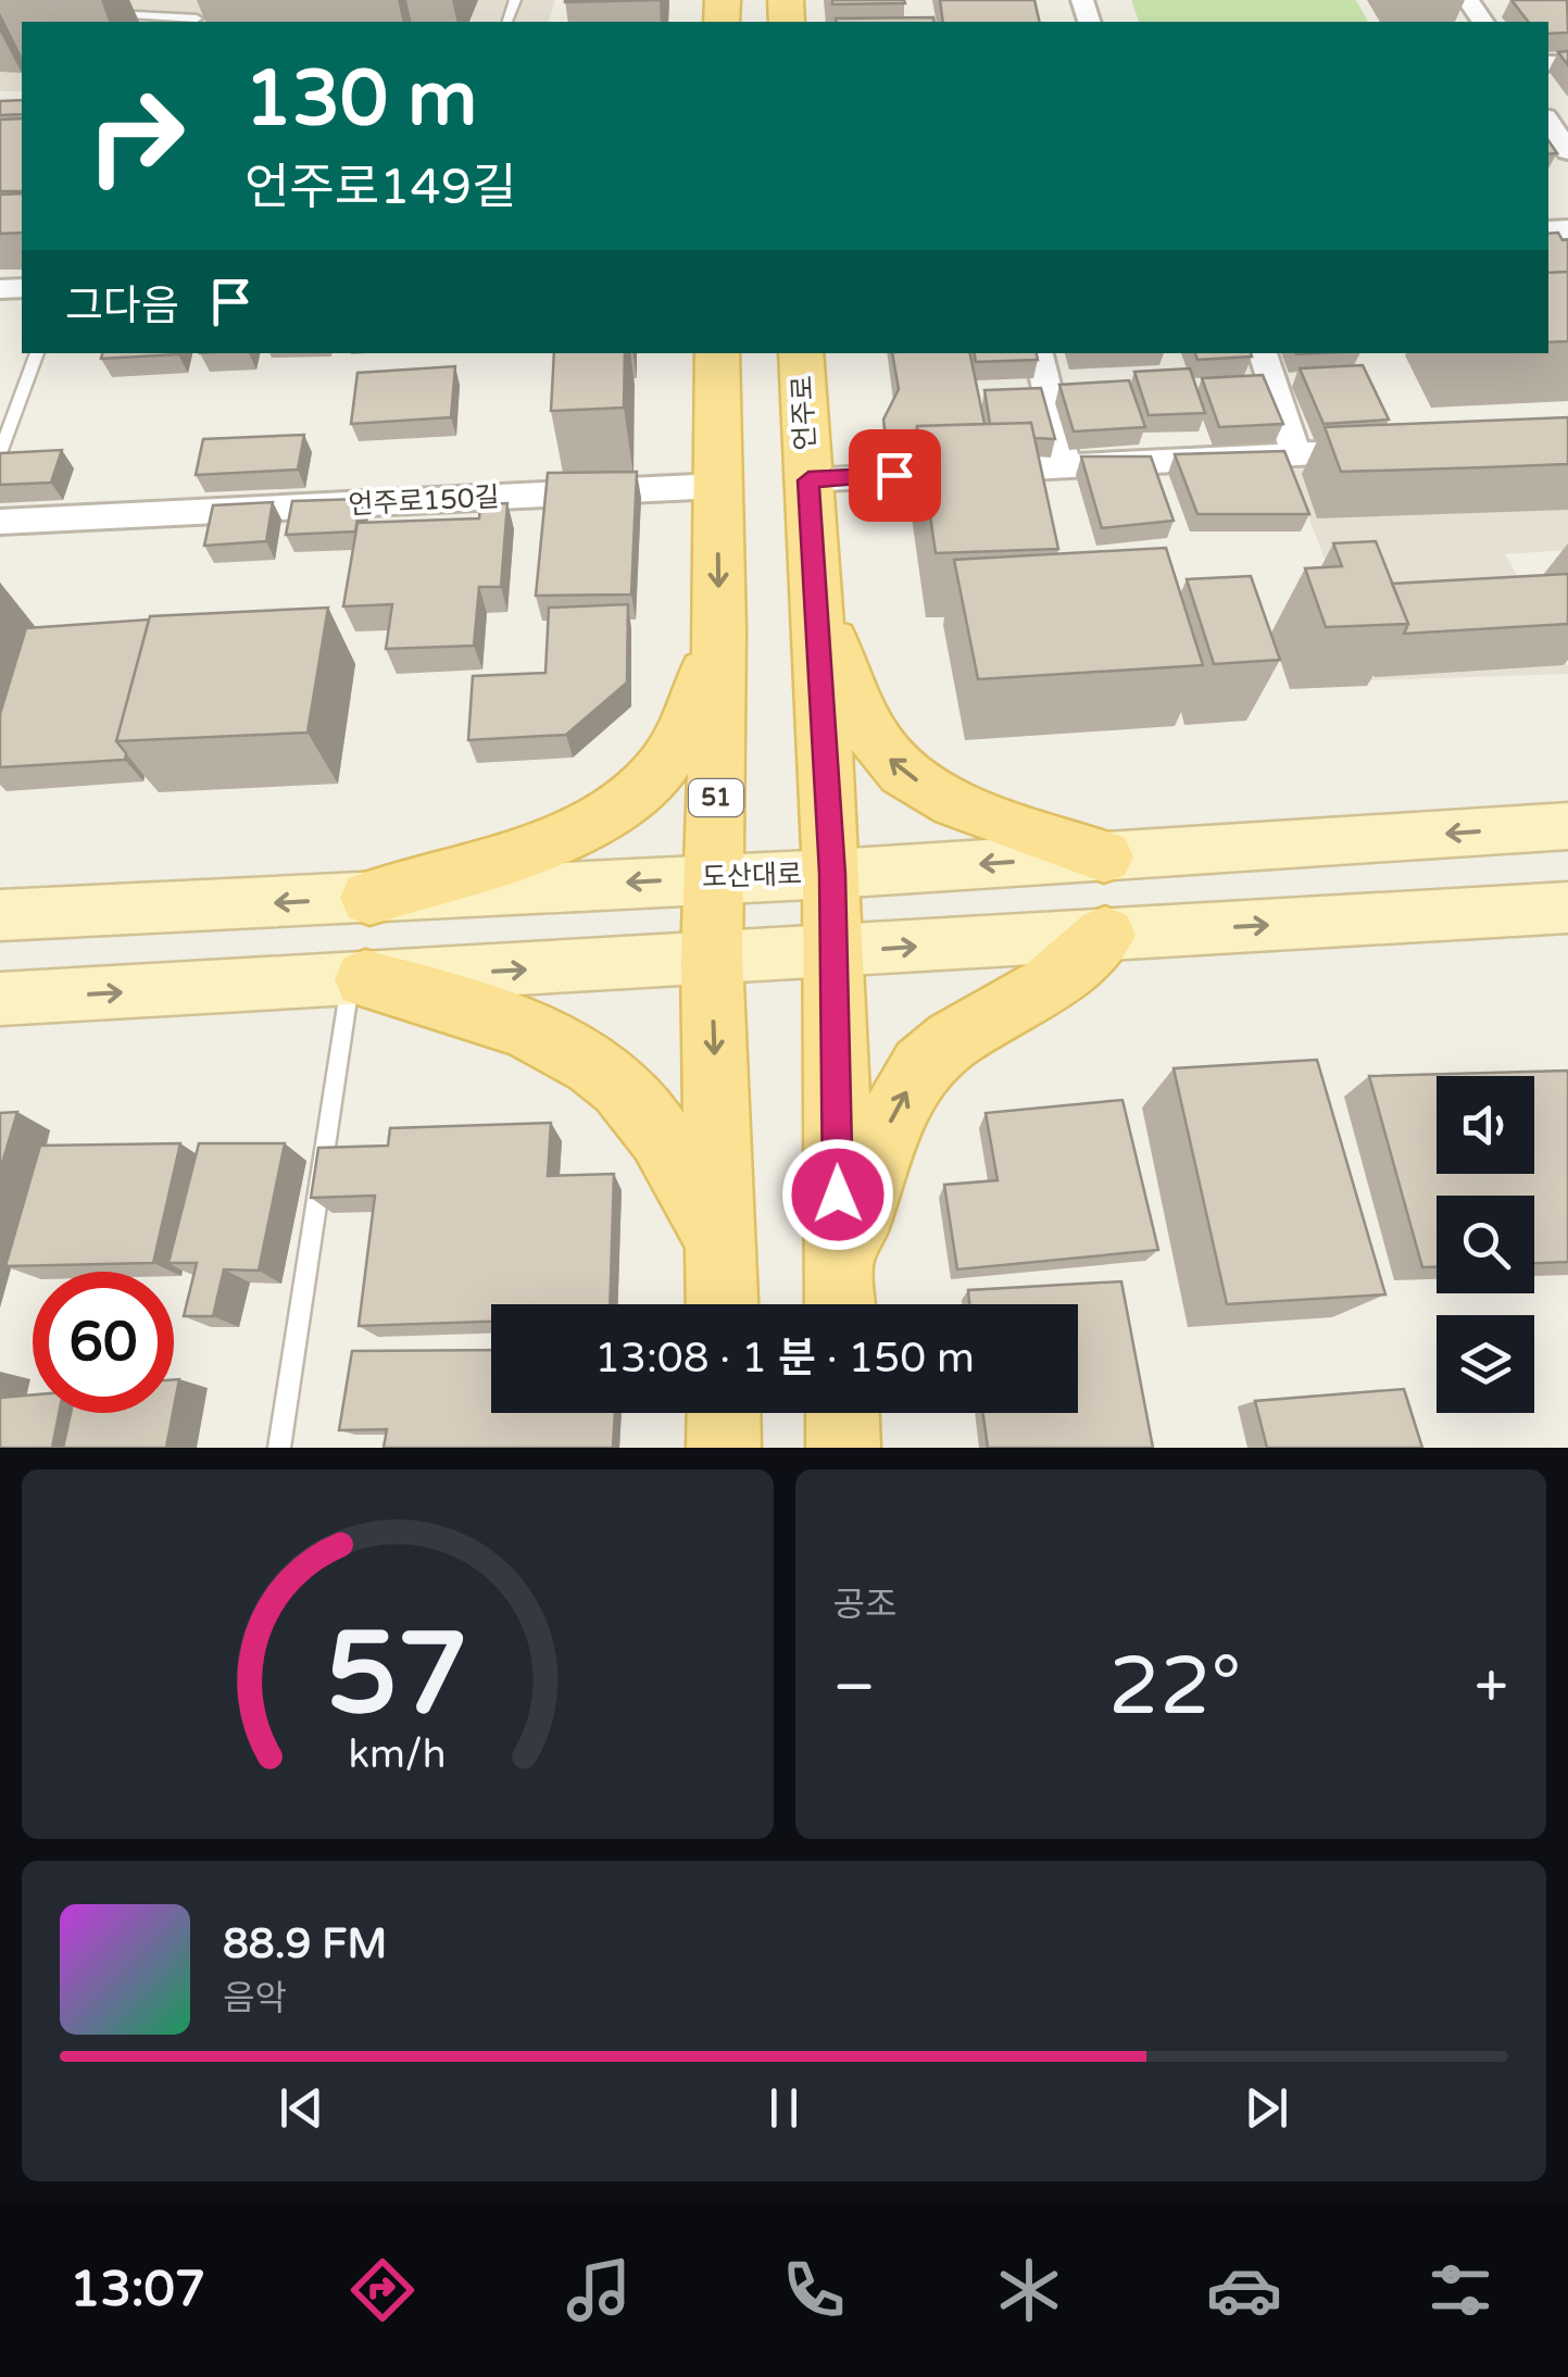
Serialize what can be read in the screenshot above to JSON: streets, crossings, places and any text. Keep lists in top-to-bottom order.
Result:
{
  "streets": {
    "main road": ["언주로", "51", "도산대로"],
    "street": ["언주로150길"]
  },
  "crossings": [
    ["언주로", "도산대로"],
    ["언주로150길", "51"],
    ["51", "도산대로"]
  ],
  "page": {
    "turn": ["130 m", "언주로149길"],
    "then": "그다음",
    "limit": "60",
    "trip": "13:08 · 1 분 · 150 m",
    "tile": "공조",
    "heat": ["−", "22°", "+"],
    "song": ["88.9 FM", "음악"],
    "tabs": "13:07",
    "gauge": ["57", "km/h"]
  }
}
